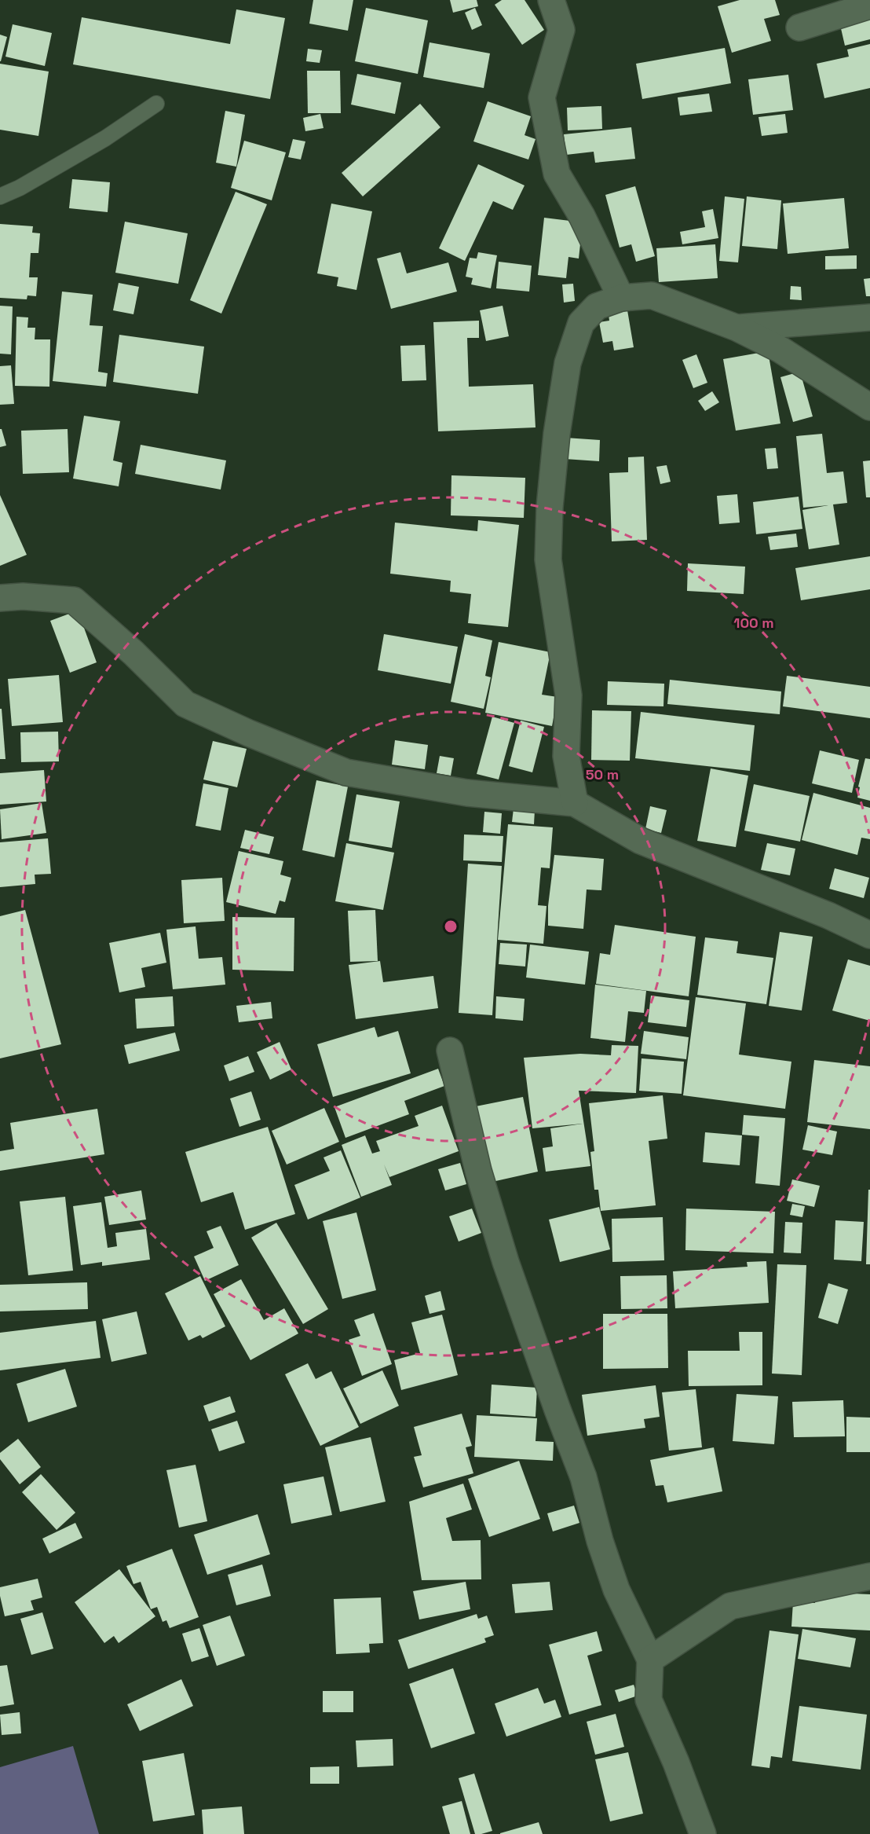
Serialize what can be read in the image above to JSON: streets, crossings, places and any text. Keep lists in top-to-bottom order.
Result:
{
  "rings": ["100 m", "50 m"]
}
